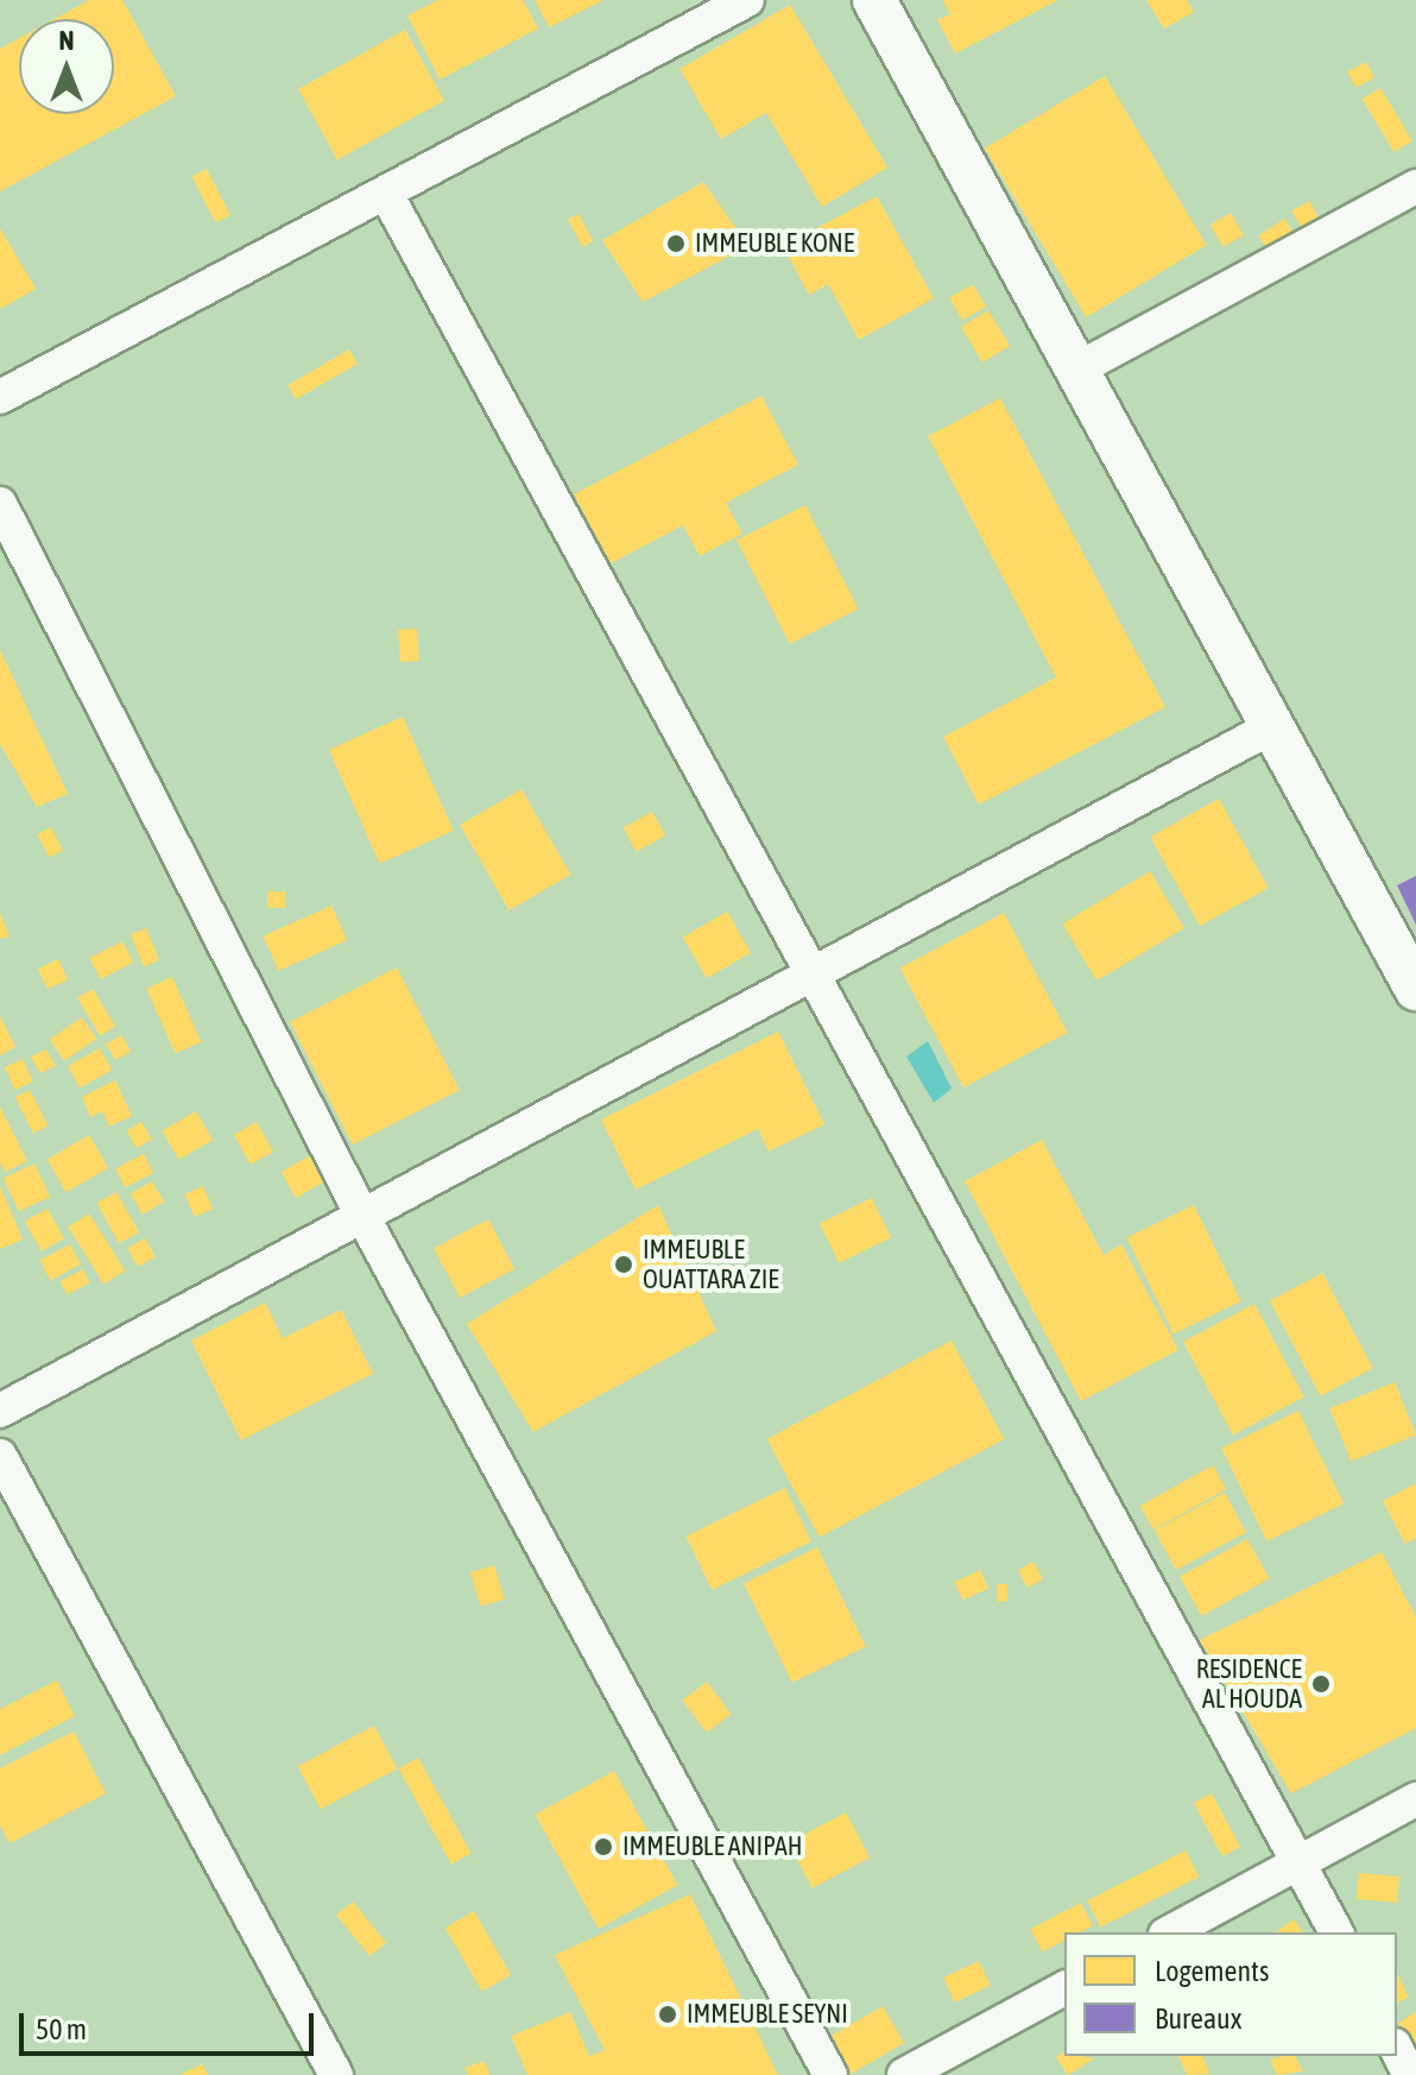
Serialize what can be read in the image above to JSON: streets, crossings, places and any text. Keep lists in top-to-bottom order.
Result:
{
  "places": [
    "IMMEUBLE KONE",
    "IMMEUBLE OUATTARA ZIE",
    "RESIDENCE AL HOUDA",
    "IMMEUBLE ANIPAH",
    "IMMEUBLE SEYNI"
  ],
  "legend": ["Logements", "Bureaux"],
  "scale_bar": "50 m",
  "north": "top"
}
